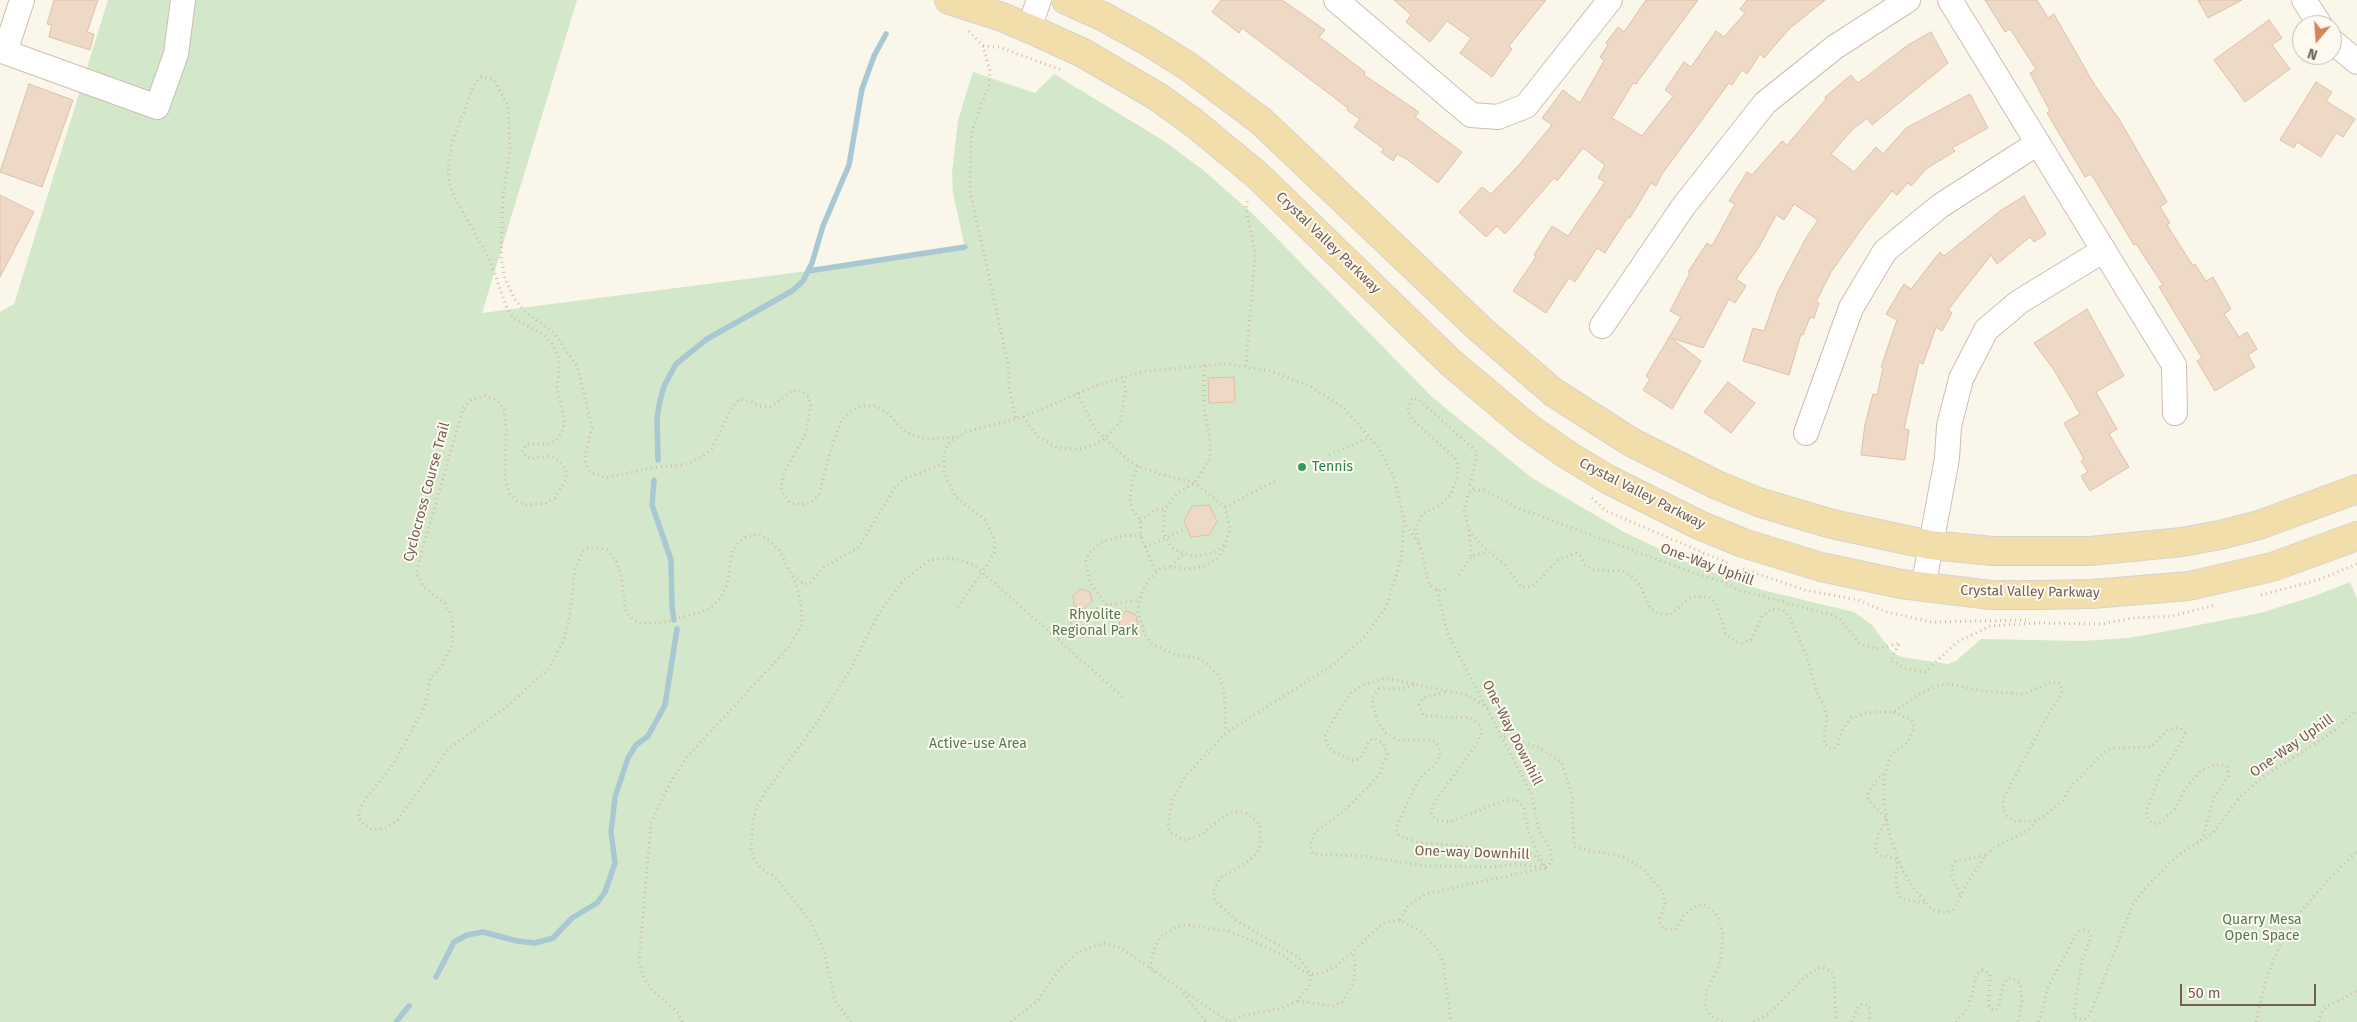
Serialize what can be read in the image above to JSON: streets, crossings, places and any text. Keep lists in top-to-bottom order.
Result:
{
  "streets": {
    "main road": ["Crystal Valley Parkway"],
    "path": [
      "Cyclocross Course Trail",
      "One-Way Uphill",
      "One-Way Downhill",
      "One-way Downhill"
    ]
  },
  "crossings": [
    ["One-Way Downhill", "One-way Downhill"]
  ],
  "parks": ["Rhyolite Regional Park", "Active-use Area", "Quarry Mesa Open Space"],
  "places": ["Tennis"],
  "scale_bar": "50 m",
  "north": "bottom"
}
